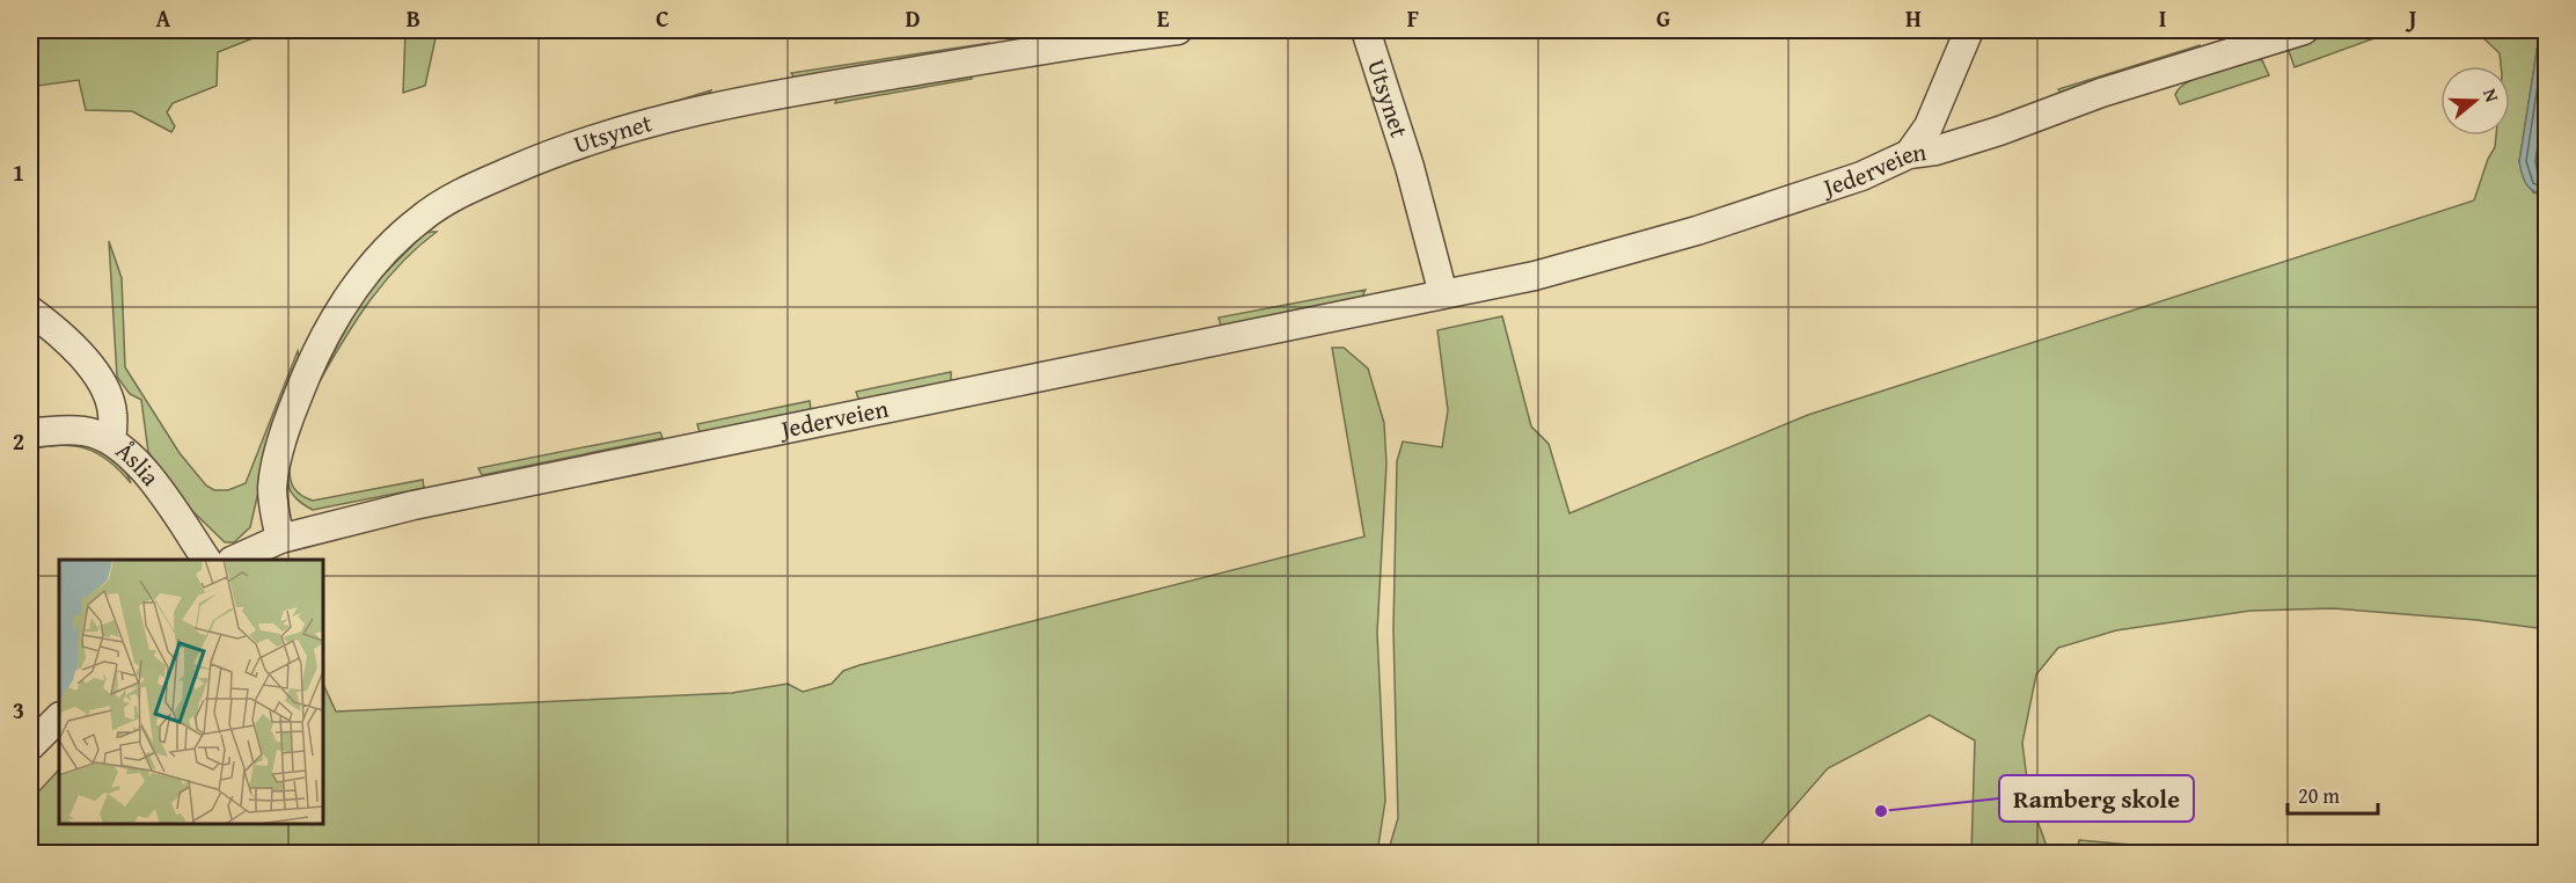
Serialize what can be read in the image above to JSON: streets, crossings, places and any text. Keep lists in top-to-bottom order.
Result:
{
  "streets": {
    "street": ["Utsynet", "Jederveien", "Åslia"]
  },
  "crossings": [
    ["Utsynet", "Jederveien"]
  ],
  "places": ["Ramberg skole"],
  "scale_bar": "20 m",
  "north": "right",
  "grid": {
    "columns": [
      "A",
      "B",
      "C",
      "D",
      "E",
      "F",
      "G",
      "H",
      "I",
      "J"
    ],
    "rows": ["1", "2", "3"]
  }
}
